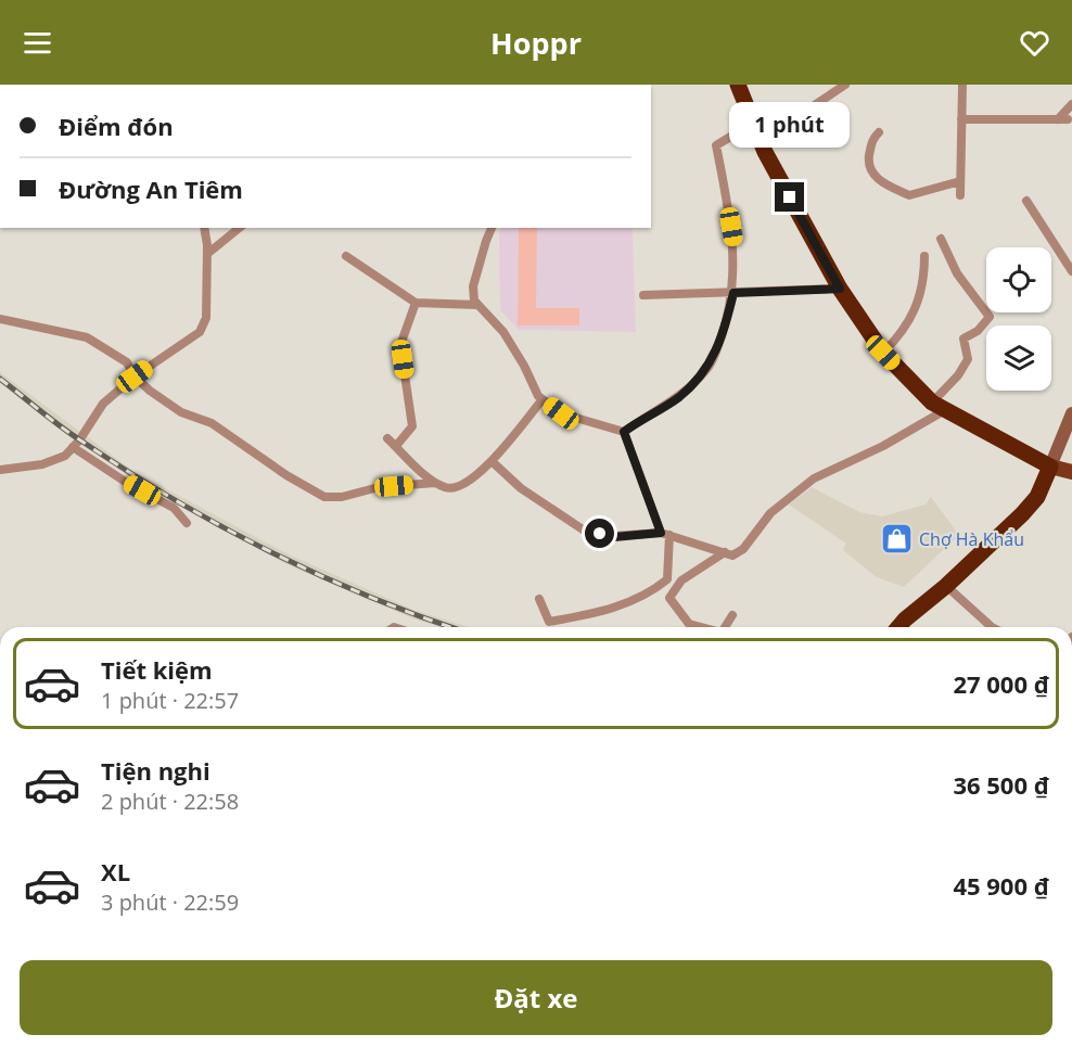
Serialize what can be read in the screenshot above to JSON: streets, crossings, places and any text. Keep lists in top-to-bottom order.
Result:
{
  "places": {
    "shop": ["Chợ Hà Khẩu"]
  },
  "page": {
    "header": "Hoppr",
    "banner": ["Điểm đón", "Đường An Tiêm"],
    "bubble": "1 phút",
    "list": [
      {
        "name": "Tiết kiệm",
        "note": "1 phút · 22:57",
        "value": "27 000 ₫"
      },
      {
        "name": "Tiện nghi",
        "note": "2 phút · 22:58",
        "value": "36 500 ₫"
      },
      {
        "name": "XL",
        "note": "3 phút · 22:59",
        "value": "45 900 ₫"
      }
    ],
    "buttons": "Đặt xe"
  }
}
